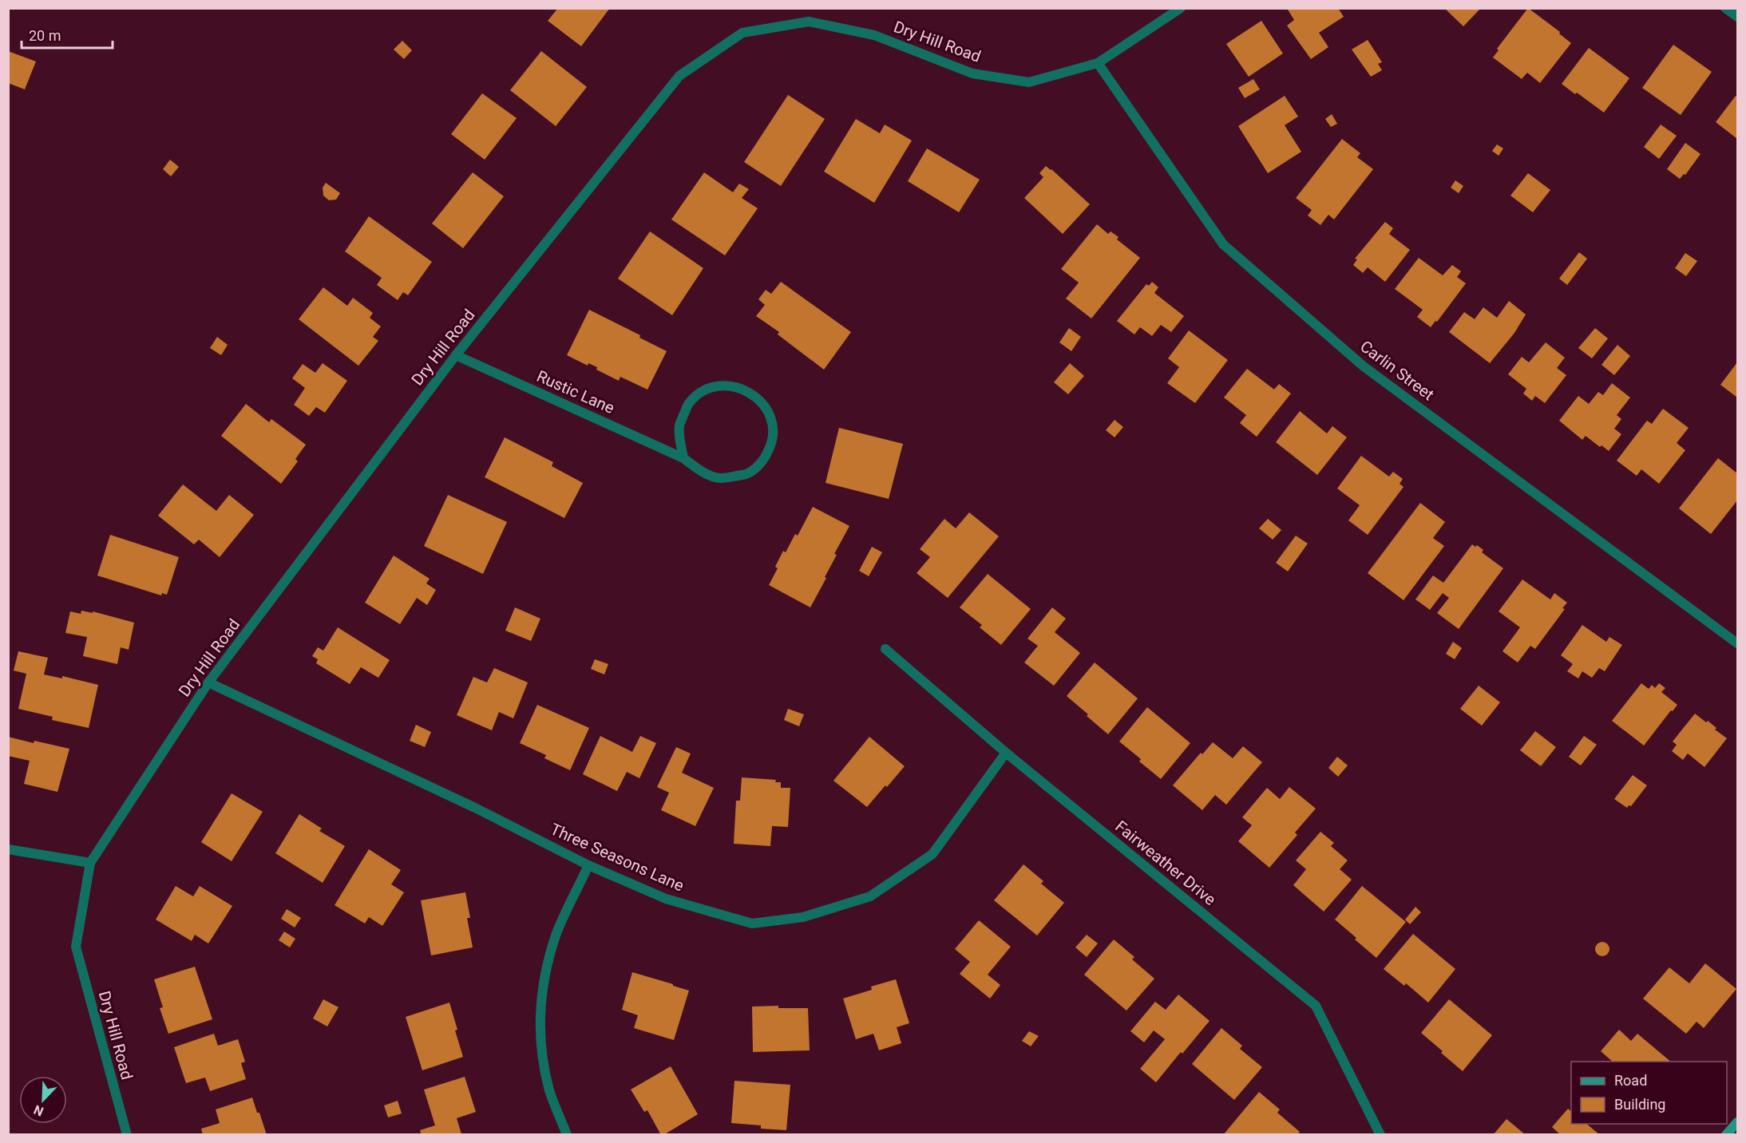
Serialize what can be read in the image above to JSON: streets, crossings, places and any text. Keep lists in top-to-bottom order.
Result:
{
  "streets": {
    "street": [
      "Dry Hill Road",
      "Carlin Street",
      "Rustic Lane",
      "Three Seasons Lane",
      "Fairweather Drive"
    ]
  },
  "crossings": [
    ["Dry Hill Road", "Carlin Street"],
    ["Dry Hill Road", "Rustic Lane"],
    ["Dry Hill Road", "Three Seasons Lane"],
    ["Three Seasons Lane", "Fairweather Drive"]
  ],
  "legend": ["Road", "Building"],
  "scale_bar": "20 m",
  "north": "bottom left"
}
